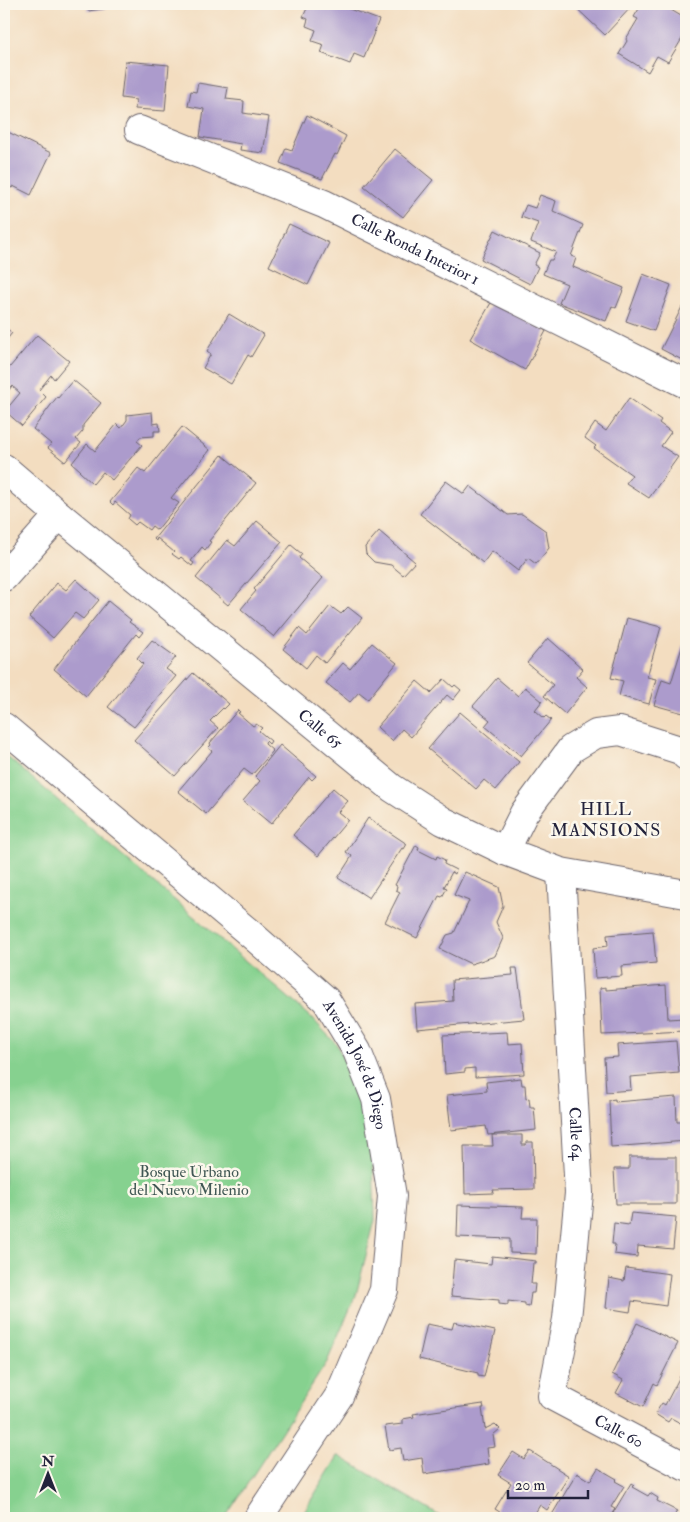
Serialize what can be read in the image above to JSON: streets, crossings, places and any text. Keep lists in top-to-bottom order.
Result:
{
  "streets": {
    "street": [
      "Calle Ronda Interior 1",
      "Calle 65",
      "Avenida José de Diego",
      "Calle 64",
      "Calle 60"
    ]
  },
  "crossings": [
    ["Calle 65", "Calle 64"],
    ["Calle 64", "Calle 60"]
  ],
  "districts": ["HILL MANSIONS"],
  "parks": ["Bosque Urbano del Nuevo Milenio"],
  "scale_bar": "20 m",
  "north": "top"
}
